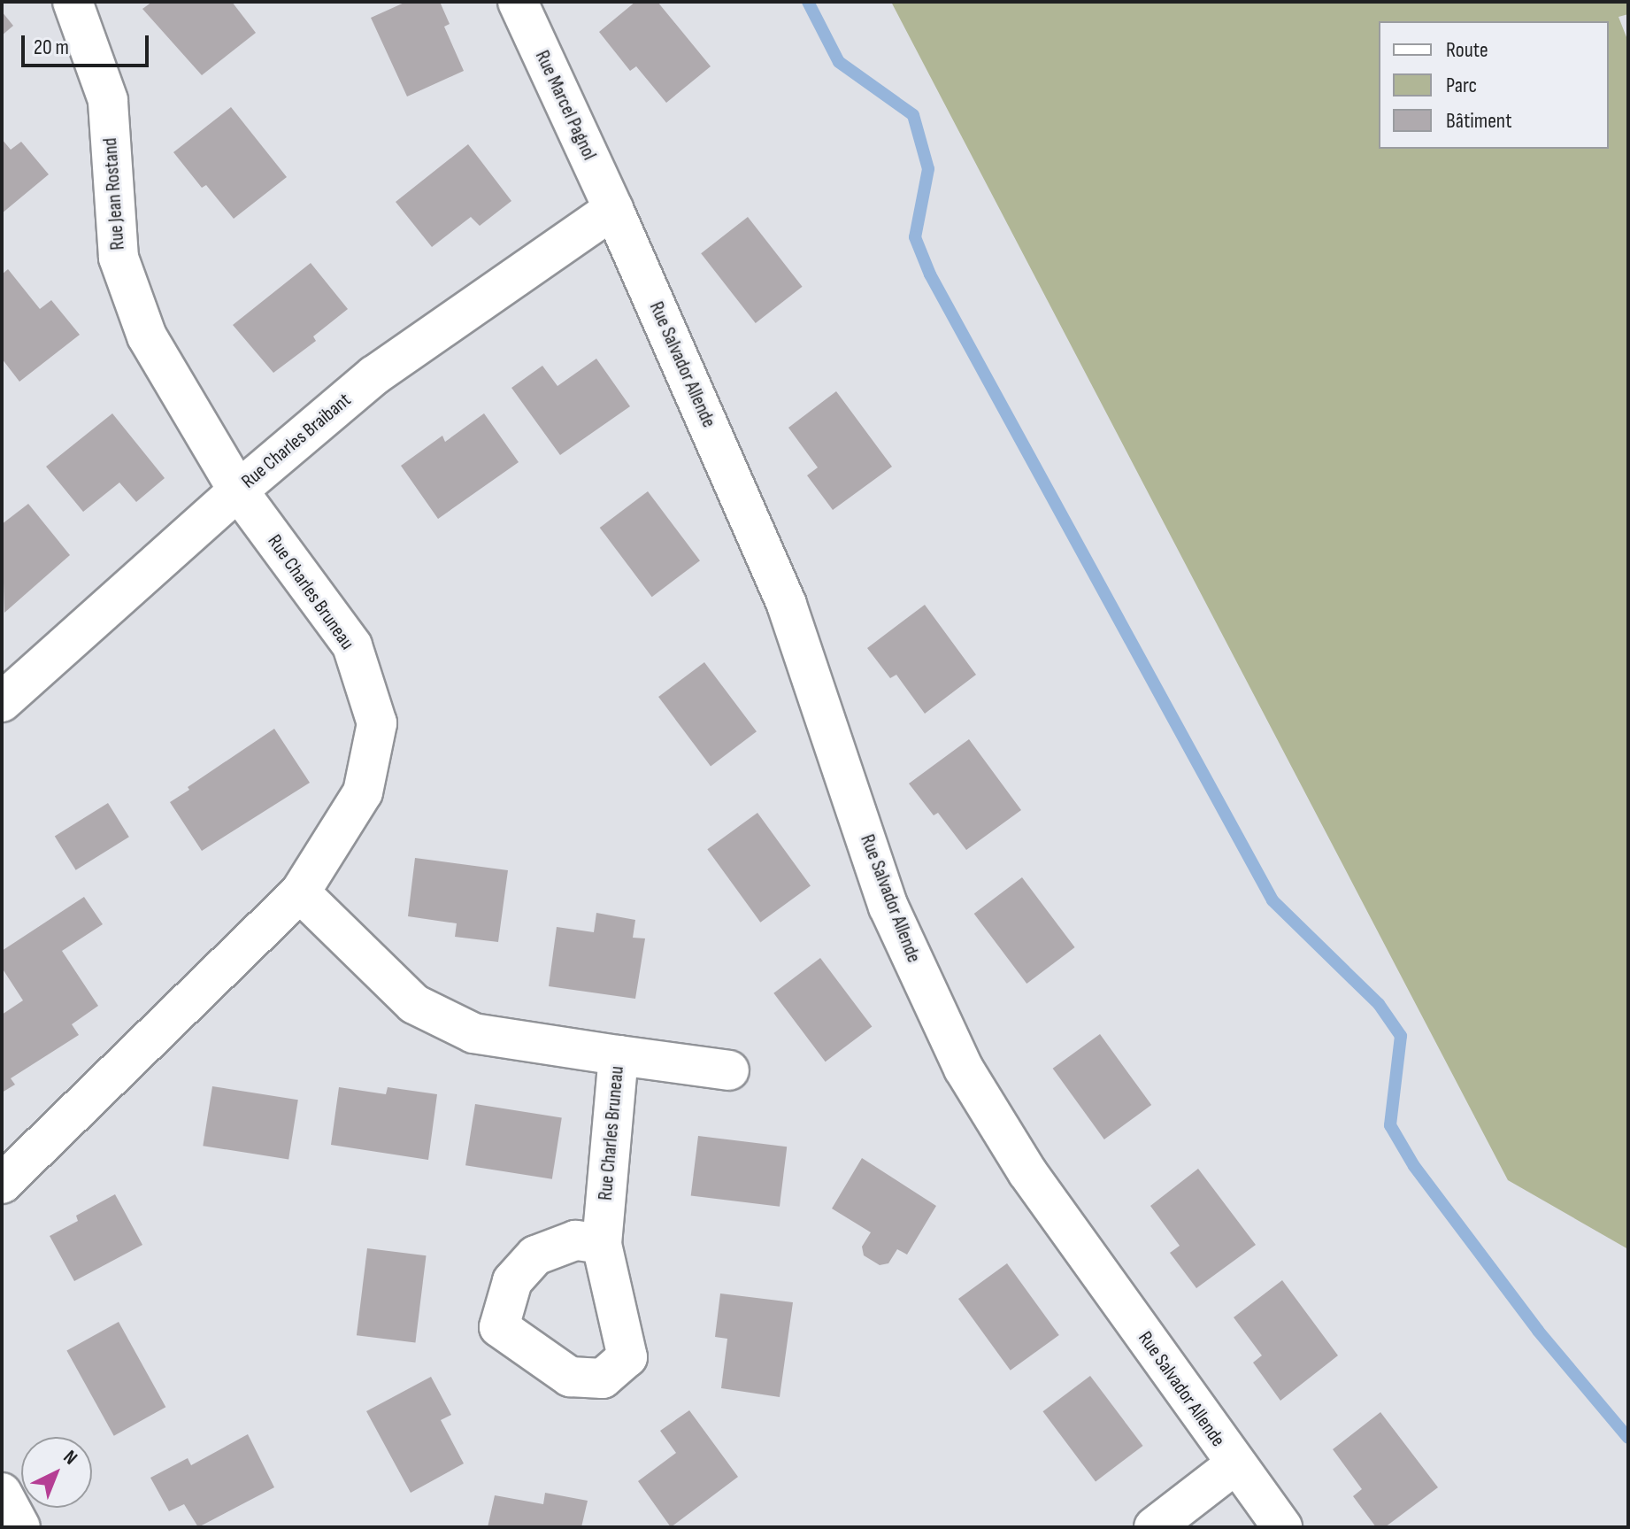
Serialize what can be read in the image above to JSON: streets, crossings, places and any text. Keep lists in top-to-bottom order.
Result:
{
  "streets": {
    "street": [
      "Rue Marcel Pagnol",
      "Rue Jean Rostand",
      "Rue Salvador Allende",
      "Rue Charles Braibant",
      "Rue Charles Bruneau"
    ]
  },
  "crossings": [
    ["Rue Marcel Pagnol", "Rue Salvador Allende"],
    ["Rue Marcel Pagnol", "Rue Charles Braibant"],
    ["Rue Jean Rostand", "Rue Charles Braibant"],
    ["Rue Jean Rostand", "Rue Charles Bruneau"],
    ["Rue Salvador Allende", "Rue Charles Braibant"],
    ["Rue Charles Braibant", "Rue Charles Bruneau"]
  ],
  "legend": ["Route", "Parc", "Bâtiment"],
  "scale_bar": "20 m",
  "north": "top right"
}
